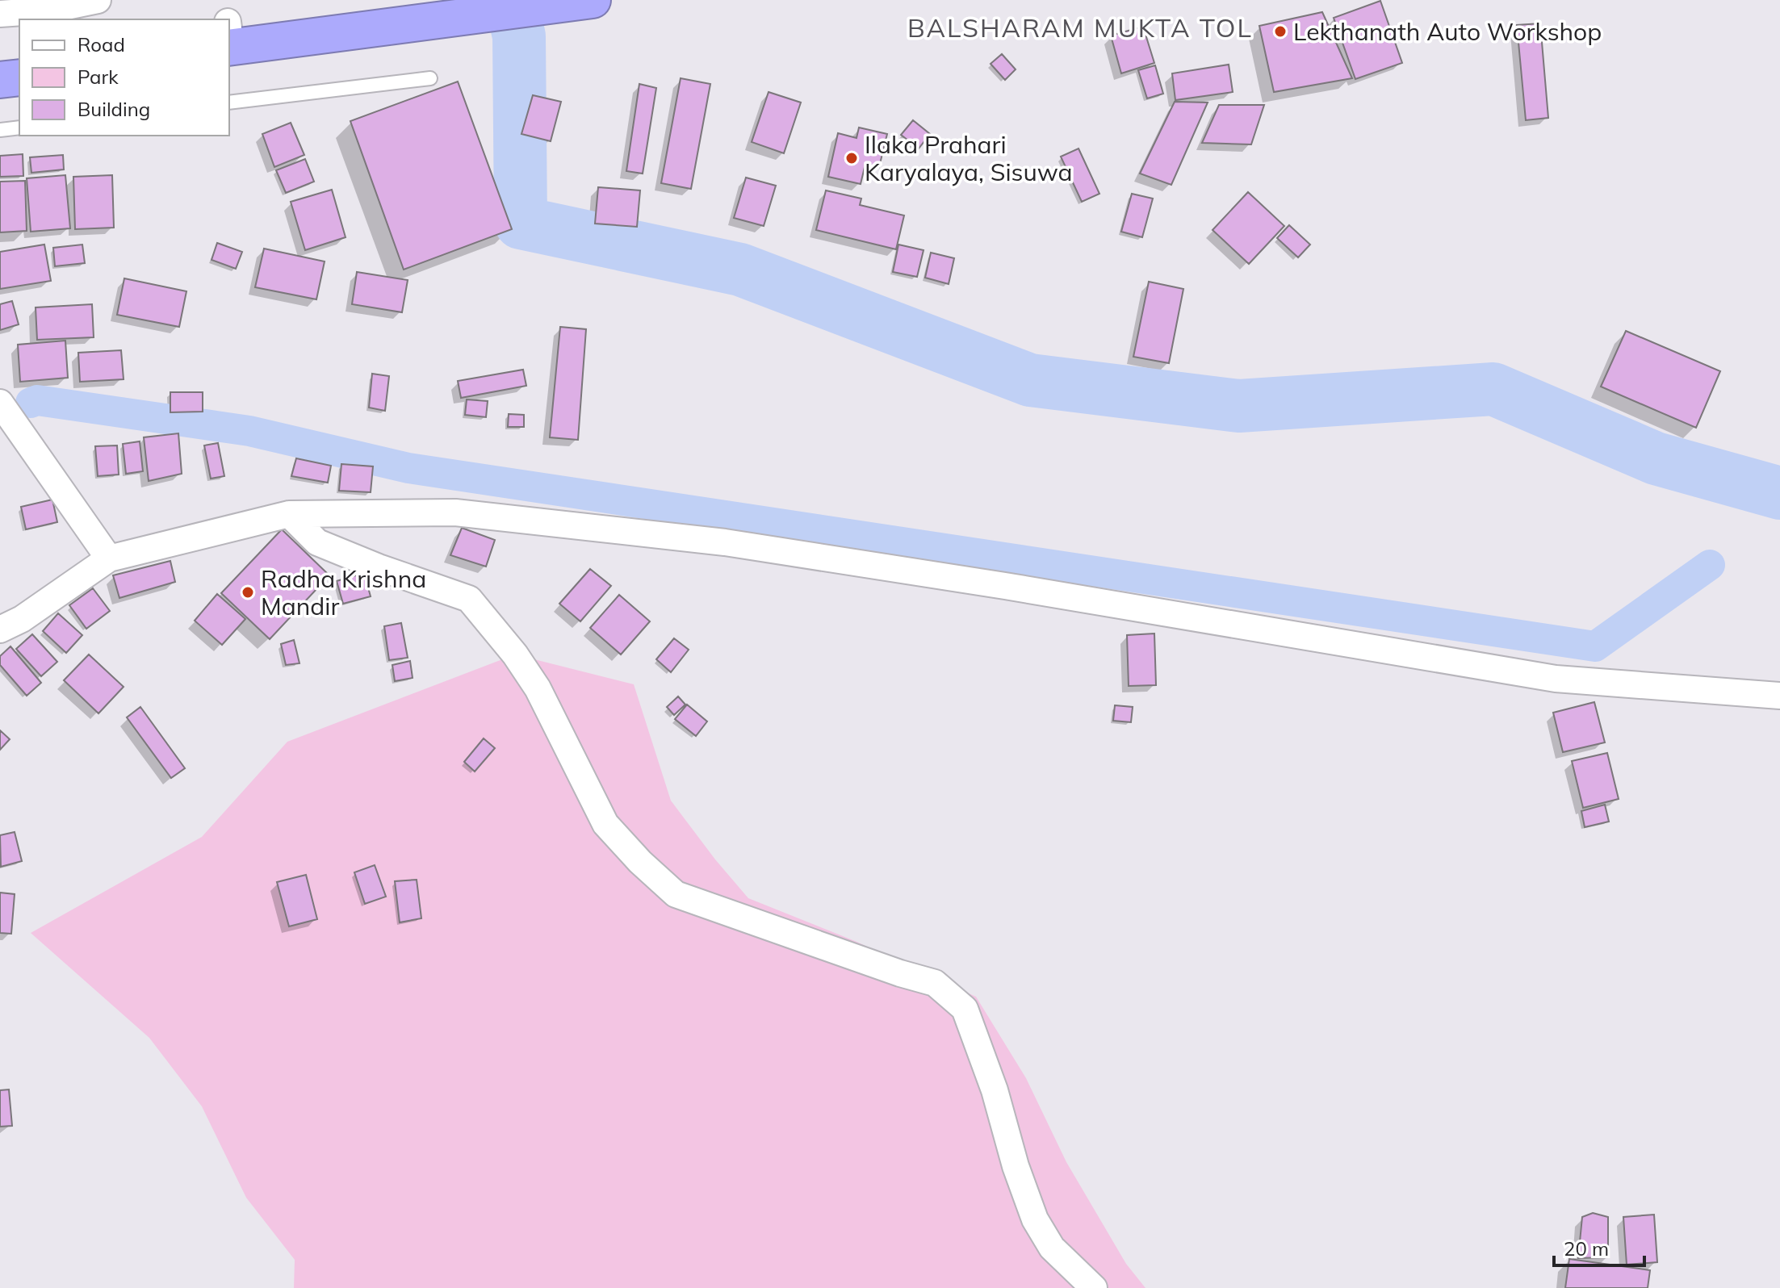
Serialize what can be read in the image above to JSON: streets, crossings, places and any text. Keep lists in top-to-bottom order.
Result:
{
  "districts": ["BALSHARAM MUKTA TOL"],
  "places": ["Lekthanath Auto Workshop", "Ilaka Prahari Karyalaya, Sisuwa", "Radha Krishna Mandir"],
  "legend": ["Road", "Park", "Building"],
  "scale_bar": "20 m"
}
